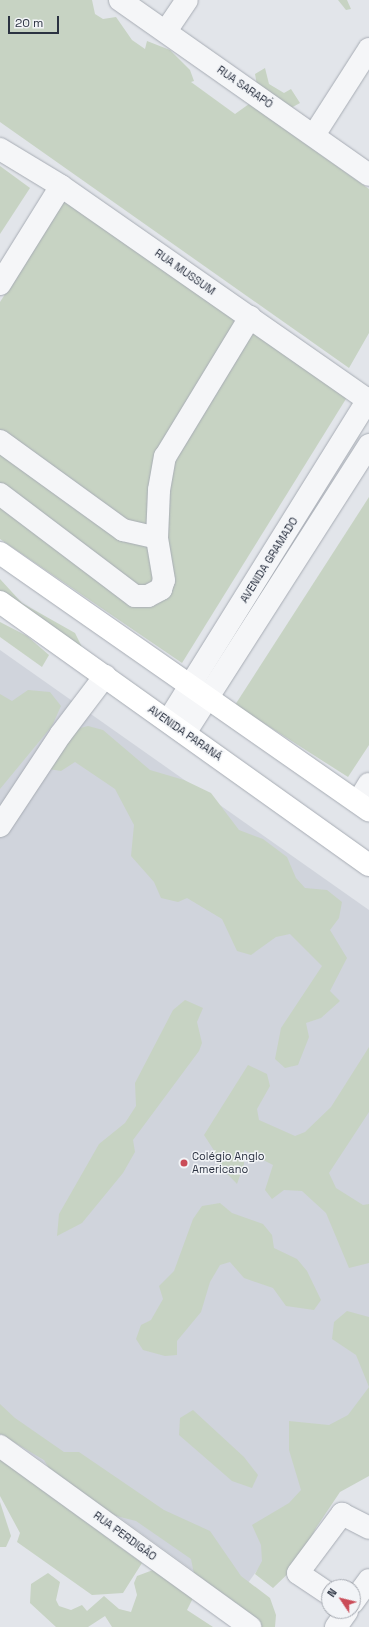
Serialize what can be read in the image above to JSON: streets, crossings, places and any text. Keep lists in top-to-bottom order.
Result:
{
  "streets": {
    "main road": ["AVENIDA PARANÁ"],
    "street": [
      "RUA SARAPÓ",
      "RUA MUSSUM",
      "AVENIDA GRAMADO",
      "RUA PERDIGÃO"
    ]
  },
  "crossings": [
    ["RUA MUSSUM", "AVENIDA GRAMADO"],
    ["AVENIDA GRAMADO", "AVENIDA PARANÁ"]
  ],
  "places": ["Colégio Anglo Americano"],
  "scale_bar": "20 m",
  "north": "top left"
}
